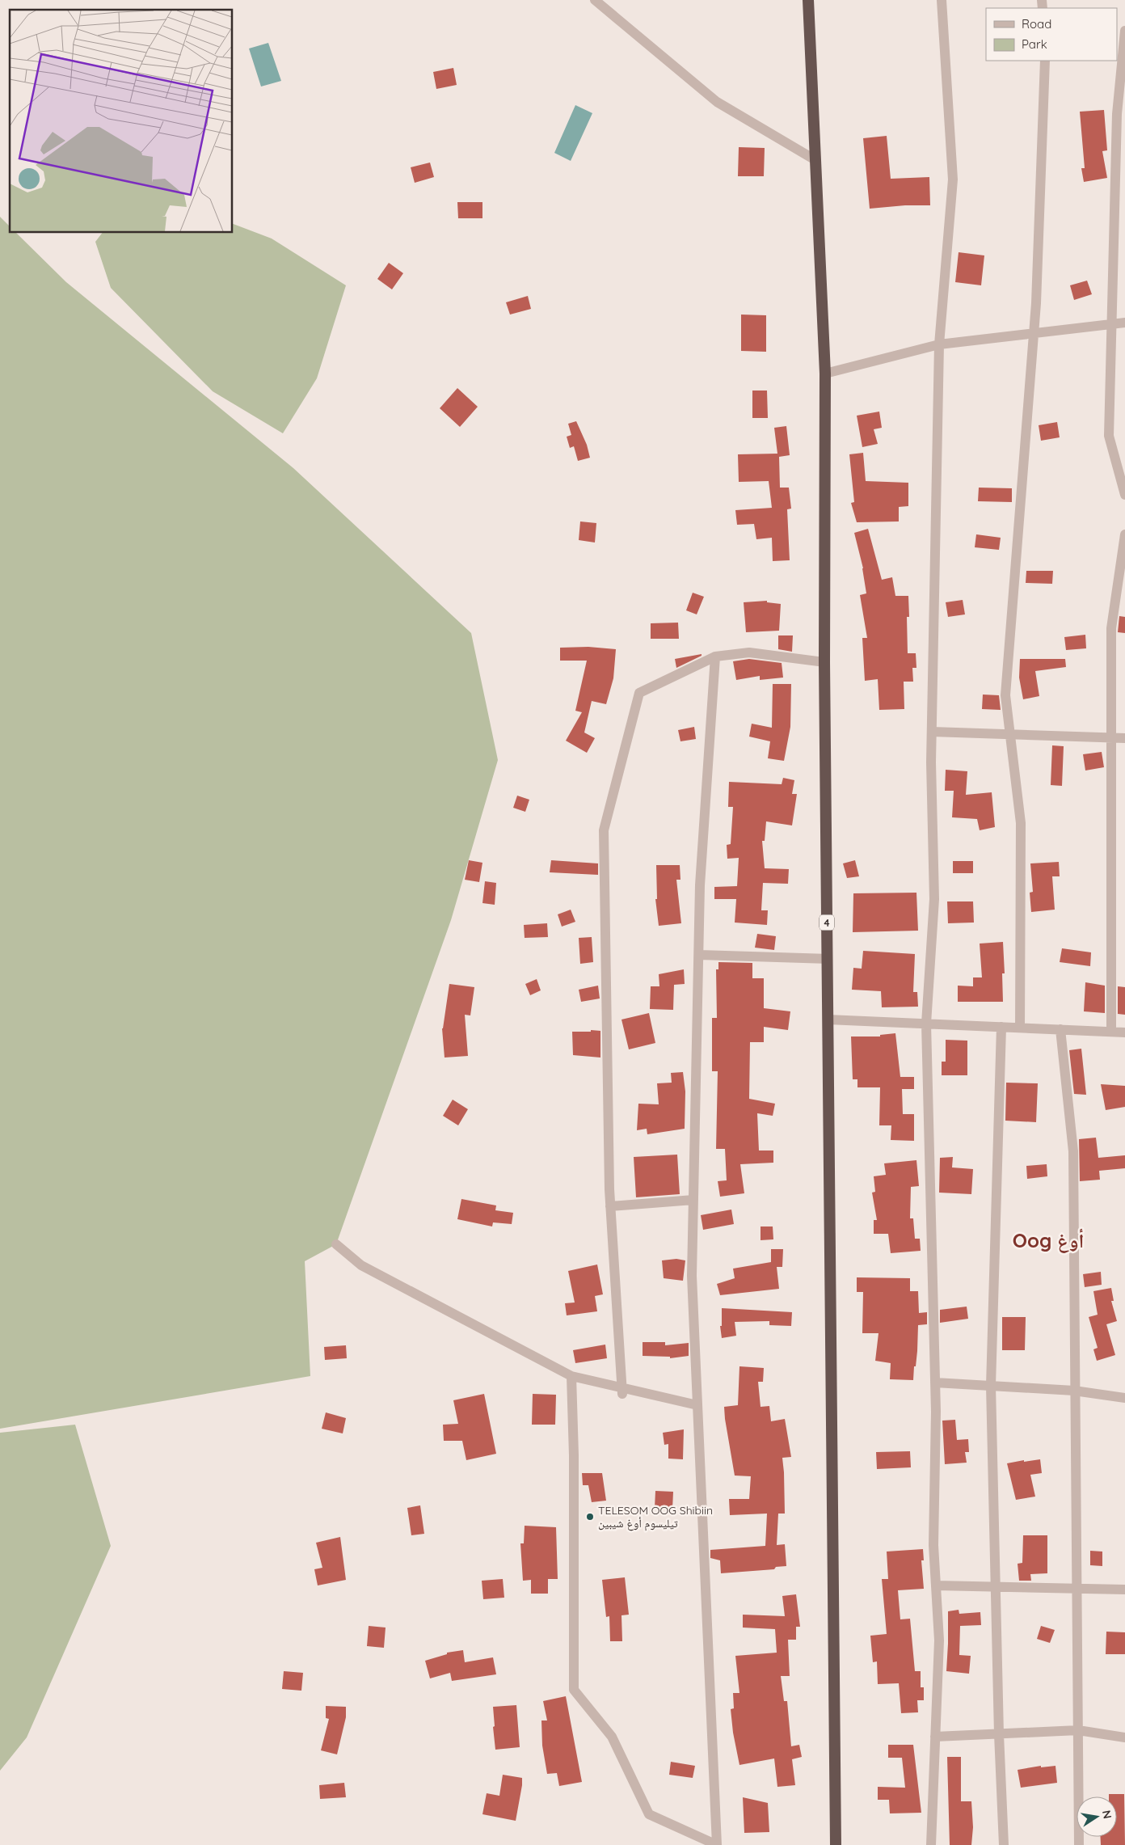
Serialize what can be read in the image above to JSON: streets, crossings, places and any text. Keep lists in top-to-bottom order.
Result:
{
  "streets": {
    "highway": ["4"]
  },
  "districts": ["Oog أوغ"],
  "places": ["TELESOM OOG Shibiin تيليسوم أوغ شيبين"],
  "legend": ["Road", "Park"],
  "north": "right"
}
